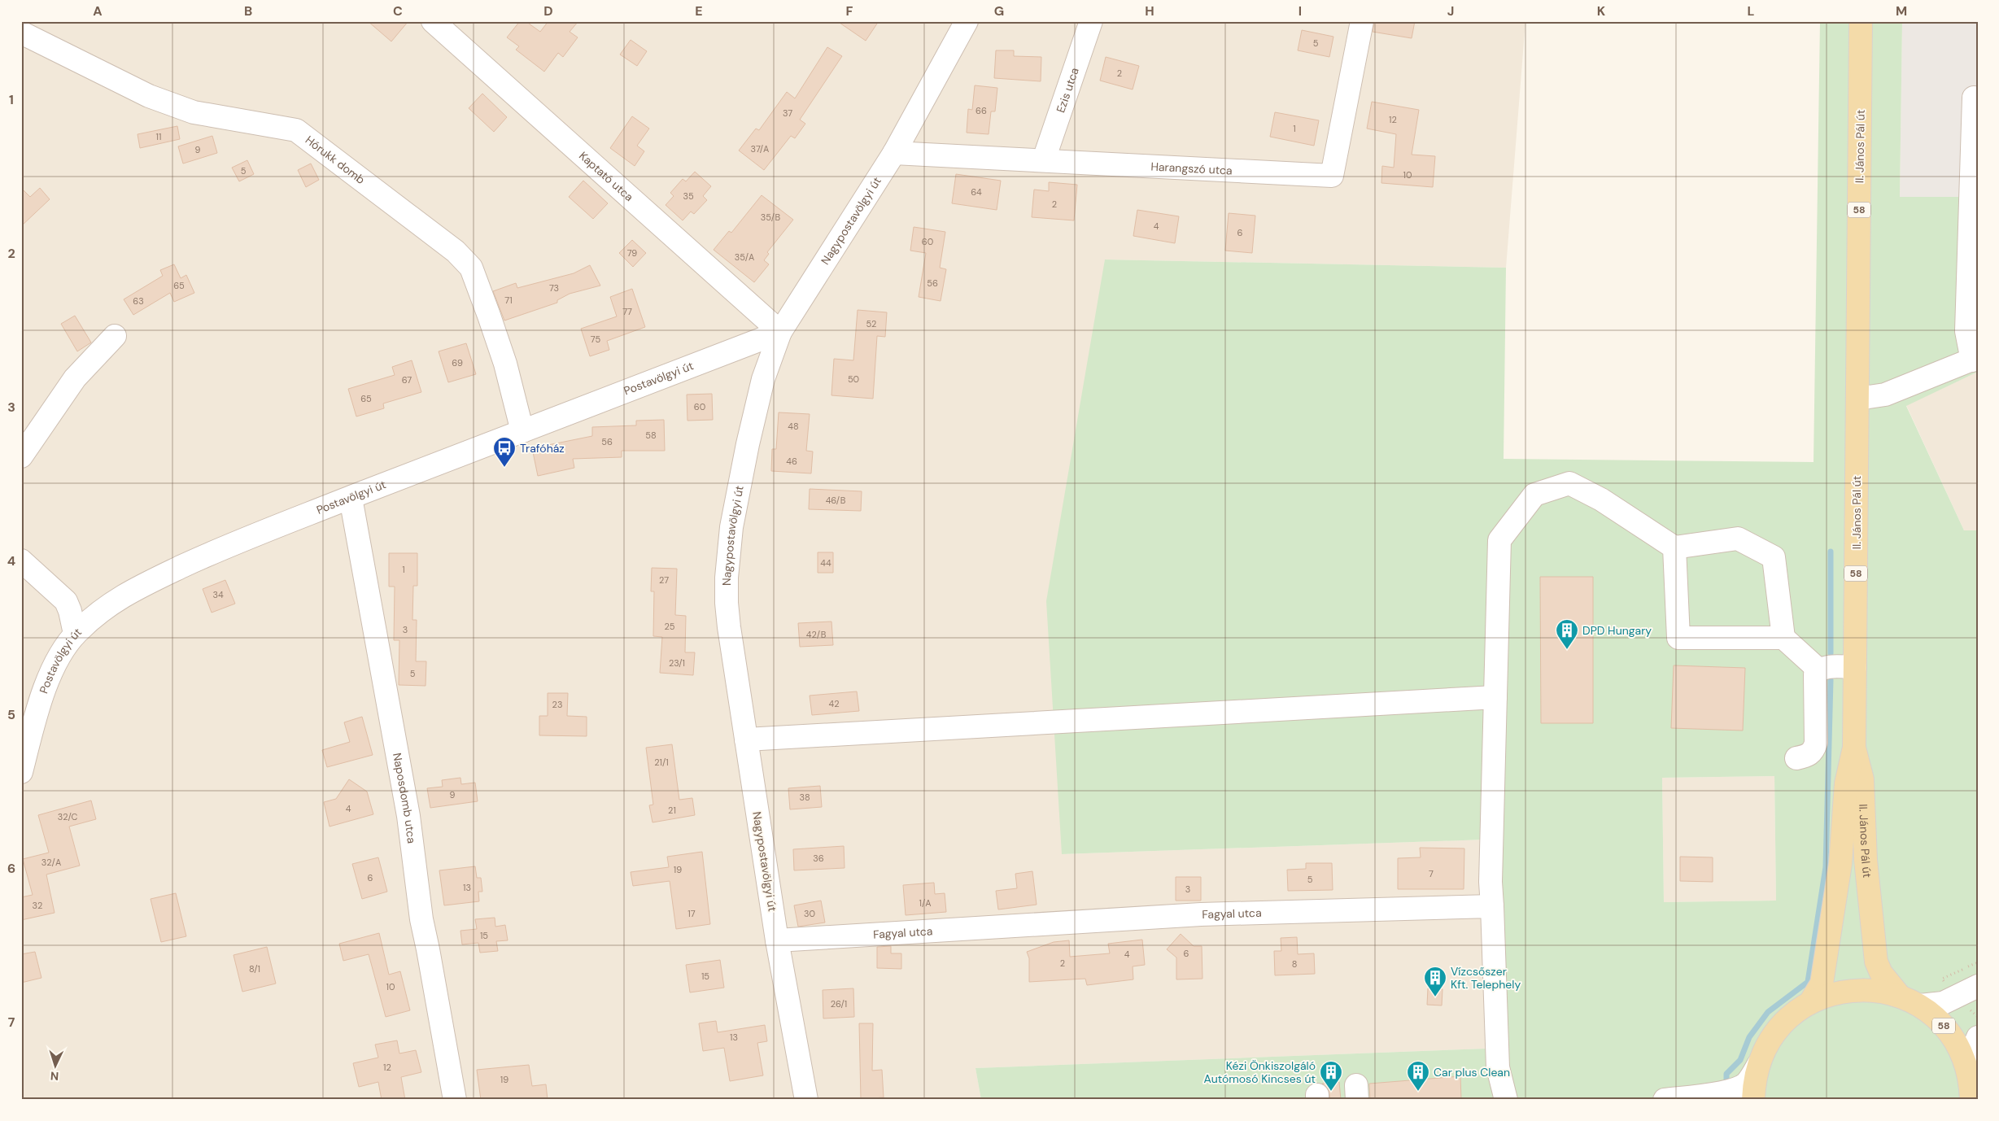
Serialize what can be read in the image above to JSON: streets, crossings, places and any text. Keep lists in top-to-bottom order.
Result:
{
  "streets": {
    "main road": ["II. János Pál út", "58"],
    "street": [
      "Ezis utca",
      "Hórukk domb",
      "Harangszó utca",
      "Kaptató utca",
      "Nagypostavölgyi út",
      "Postavölgyi út",
      "Naposdomb utca",
      "Fagyal utca"
    ]
  },
  "crossings": [
    ["Ezis utca", "Harangszó utca"],
    ["II. János Pál út", "58"],
    ["Hórukk domb", "Postavölgyi út"],
    ["Harangszó utca", "Nagypostavölgyi út"],
    ["Kaptató utca", "Nagypostavölgyi út"],
    ["Kaptató utca", "Postavölgyi út"],
    ["Nagypostavölgyi út", "Postavölgyi út"],
    ["Nagypostavölgyi út", "Fagyal utca"],
    ["Postavölgyi út", "Naposdomb utca"]
  ],
  "places": {
    "bus stop": ["Trafóház"],
    "building": [
      "DPD Hungary",
      "Vízcsőszer Kft. Telephely",
      "Kézi Önkiszolgáló Autómosó Kincses út",
      "Car plus Clean"
    ]
  },
  "house_numbers": [
    "5",
    "2",
    "66",
    "37",
    "12",
    "1",
    "11",
    "37/A",
    "9",
    "5",
    "10",
    "64",
    "35",
    "2",
    "35/B",
    "4",
    "6",
    "60",
    "79",
    "35/A",
    "56",
    "65",
    "73",
    "71",
    "63",
    "77",
    "52",
    "75",
    "69",
    "50",
    "67",
    "65",
    "60",
    "48",
    "58",
    "56",
    "46",
    "46/B",
    "44",
    "1",
    "27",
    "34",
    "25",
    "3",
    "42/B",
    "23/1",
    "5",
    "42",
    "23",
    "21/1",
    "9",
    "38",
    "4",
    "21",
    "32/C",
    "36",
    "32/A",
    "19",
    "7",
    "6",
    "5",
    "13",
    "3",
    "1/A",
    "32",
    "17",
    "30",
    "15",
    "6",
    "4",
    "2",
    "8",
    "8/1",
    "15",
    "10",
    "26/1",
    "13",
    "12",
    "19"
  ],
  "north": "bottom",
  "grid": {
    "columns": [
      "A",
      "B",
      "C",
      "D",
      "E",
      "F",
      "G",
      "H",
      "I",
      "J",
      "K",
      "L",
      "M"
    ],
    "rows": [
      "1",
      "2",
      "3",
      "4",
      "5",
      "6",
      "7"
    ]
  }
}
